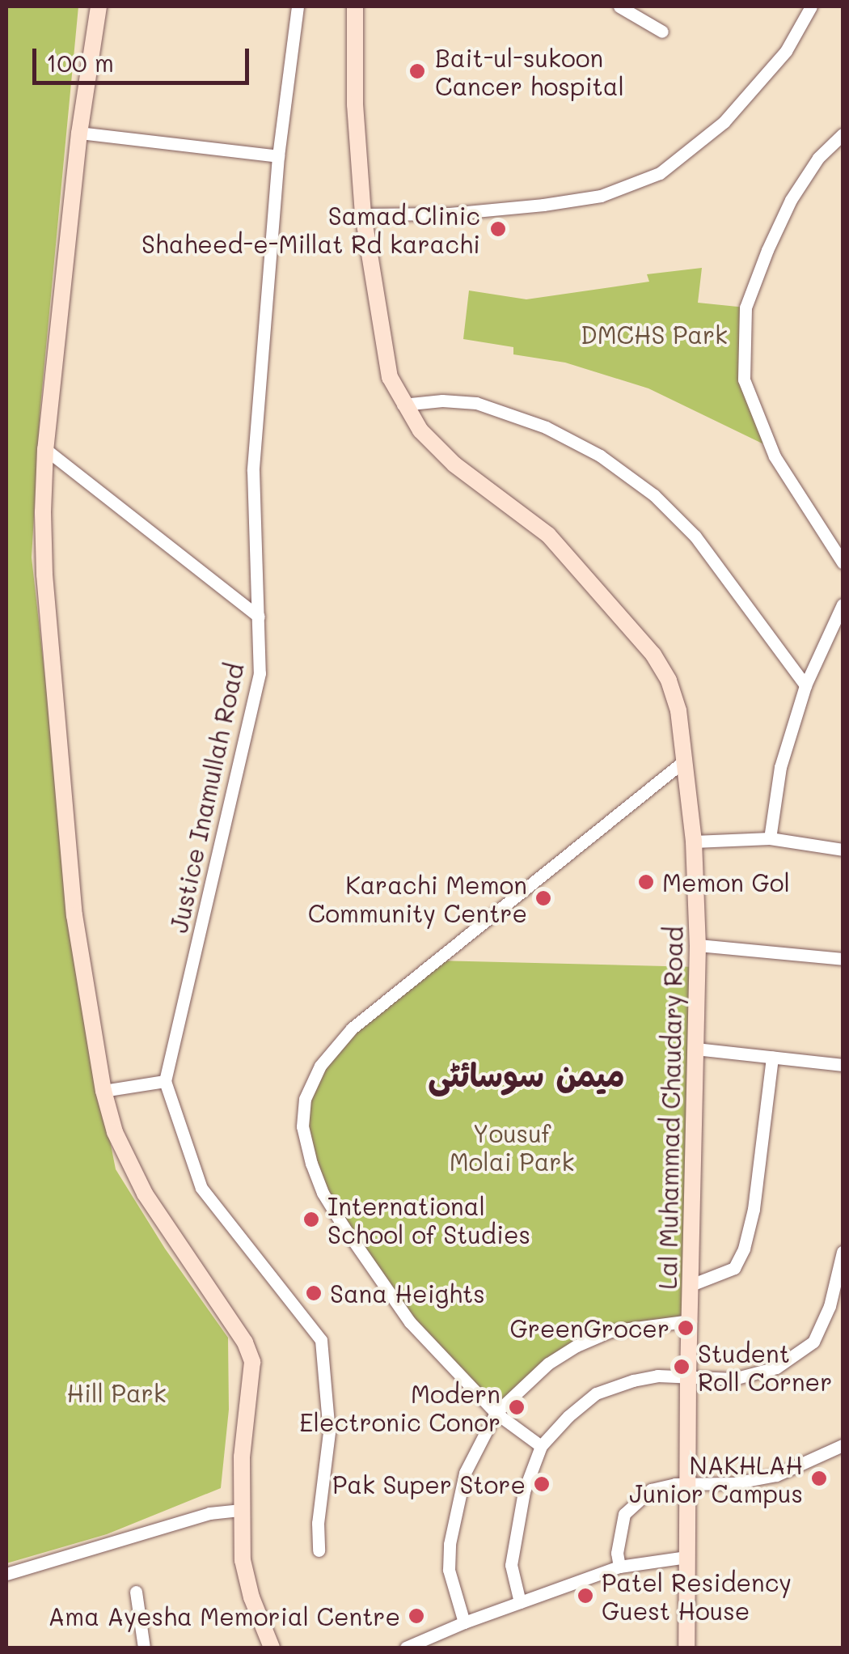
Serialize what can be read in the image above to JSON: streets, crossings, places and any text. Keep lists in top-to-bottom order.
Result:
{
  "streets": {
    "street": ["Justice Inamullah Road", "Lal Muhammad Chaudary Road"]
  },
  "districts": ["میمن سوسائٹی"],
  "parks": ["DMCHS Park", "Yousuf Molai Park", "Hill Park"],
  "places": [
    "Bait-ul-sukoon Cancer hospital",
    "Samad Clinic Shaheed-e-Millat Rd karachi",
    "Memon Gol",
    "Karachi Memon Community Centre",
    "International School of Studies",
    "Sana Heights",
    "GreenGrocer",
    "Student Roll Corner",
    "Modern Electronic Conor",
    "NAKHLAH Junior Campus",
    "Pak Super Store",
    "Patel Residency Guest House",
    "Ama Ayesha Memorial Centre"
  ],
  "scale_bar": "100 m"
}
